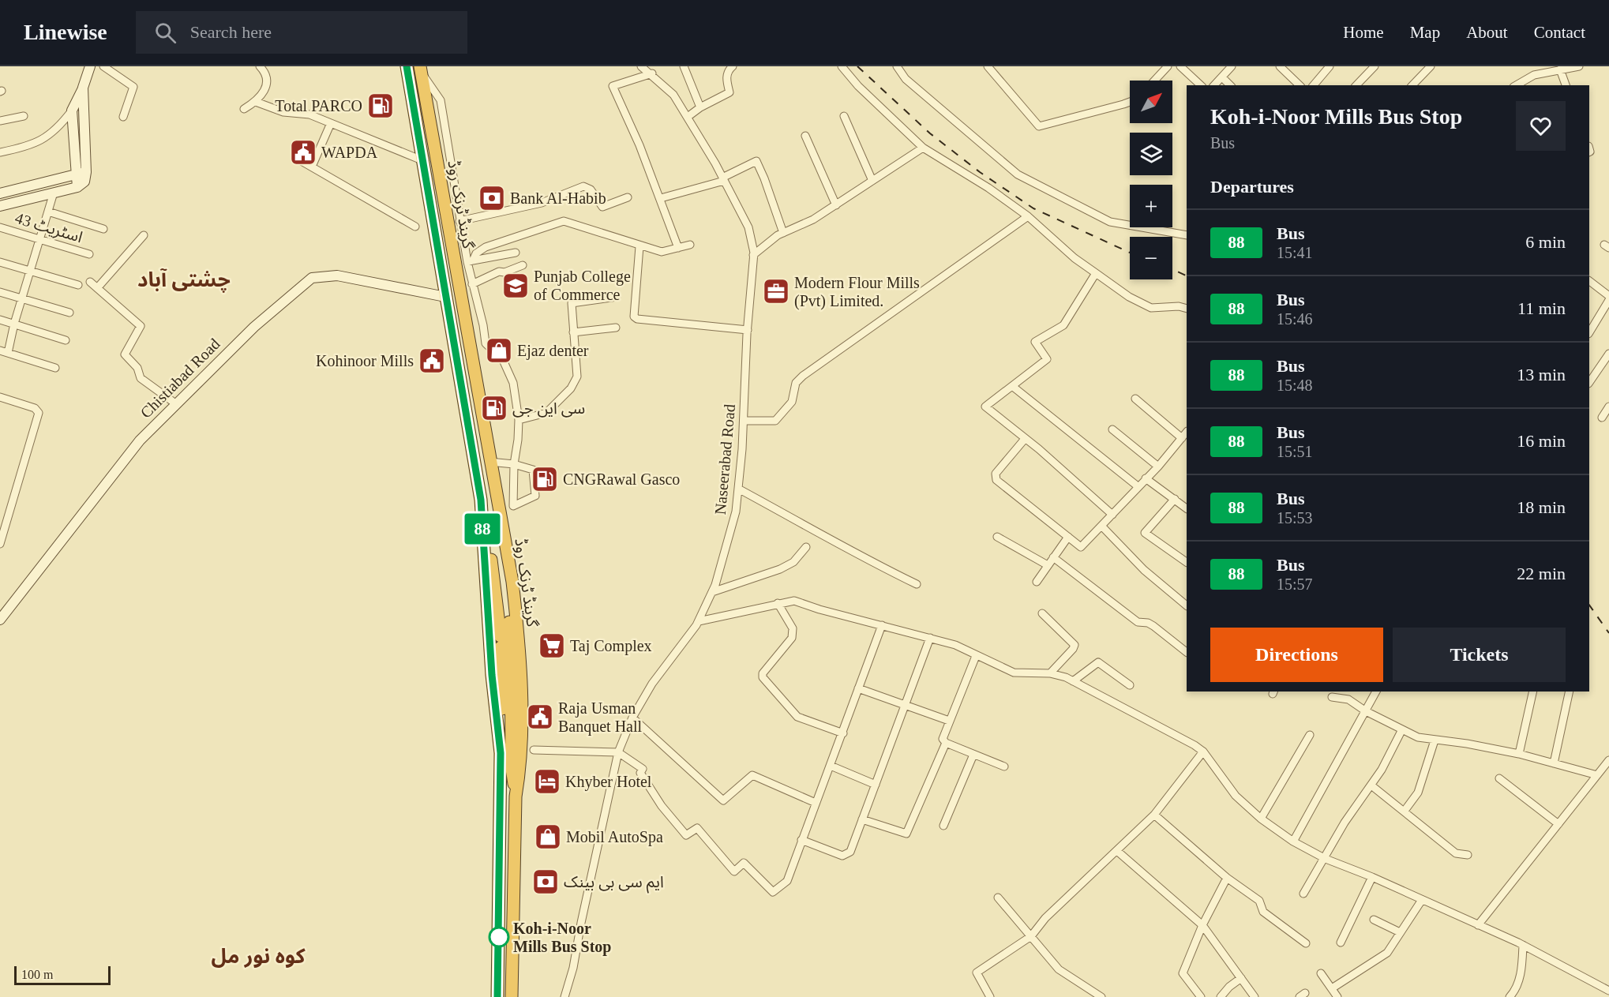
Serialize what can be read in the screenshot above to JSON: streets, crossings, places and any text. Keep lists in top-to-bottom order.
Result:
{
  "streets": {
    "highway": ["گرینڈ ٹرنک روڈ"],
    "main road": ["Chistiabad Road"],
    "street": ["اسٹریٹ 43", "Naseerabad Road"]
  },
  "crossings": [
    ["گرینڈ ٹرنک روڈ", "Chistiabad Road"]
  ],
  "districts": ["چشتی آباد", "کوہ نور مل"],
  "places": {
    "fuel station": ["Total PARCO", "سی این جی", "CNGRawal Gasco"],
    "public building": ["WAPDA", "Kohinoor Mills", "Raja Usman Banquet Hall"],
    "bank": ["Bank Al-Habib", "ایم سی بی بینک"],
    "school or university": ["Punjab College of Commerce"],
    "office": ["Modern Flour Mills (Pvt) Limited."],
    "shop": ["Ejaz denter", "Mobil AutoSpa"],
    "supermarket": ["Taj Complex"],
    "hotel": ["Khyber Hotel"],
    "other": ["Koh-i-Noor Mills Bus Stop"]
  },
  "lines": ["bus line 88"],
  "scale_bar": "100 m",
  "north": "top right",
  "page": {
    "header": "Linewise",
    "search": "Search here",
    "nav": [
      "Home",
      "Map",
      "About",
      "Contact"
    ],
    "on_map": "88",
    "map_buttons": ["+", "−"],
    "heading": [
      ["Koh-i-Noor Mills Bus Stop", "Bus"],
      "Departures"
    ],
    "list": [
      {
        "mark": "88",
        "name": "Bus",
        "note": "15:41",
        "value": "6 min"
      },
      {
        "mark": "88",
        "name": "Bus",
        "note": "15:46",
        "value": "11 min"
      },
      {
        "mark": "88",
        "name": "Bus",
        "note": "15:48",
        "value": "13 min"
      },
      {
        "mark": "88",
        "name": "Bus",
        "note": "15:51",
        "value": "16 min"
      },
      {
        "mark": "88",
        "name": "Bus",
        "note": "15:53",
        "value": "18 min"
      },
      {
        "mark": "88",
        "name": "Bus",
        "note": "15:57",
        "value": "22 min"
      }
    ],
    "buttons": ["Directions", "Tickets"],
    "scale": "100 m"
  }
}
